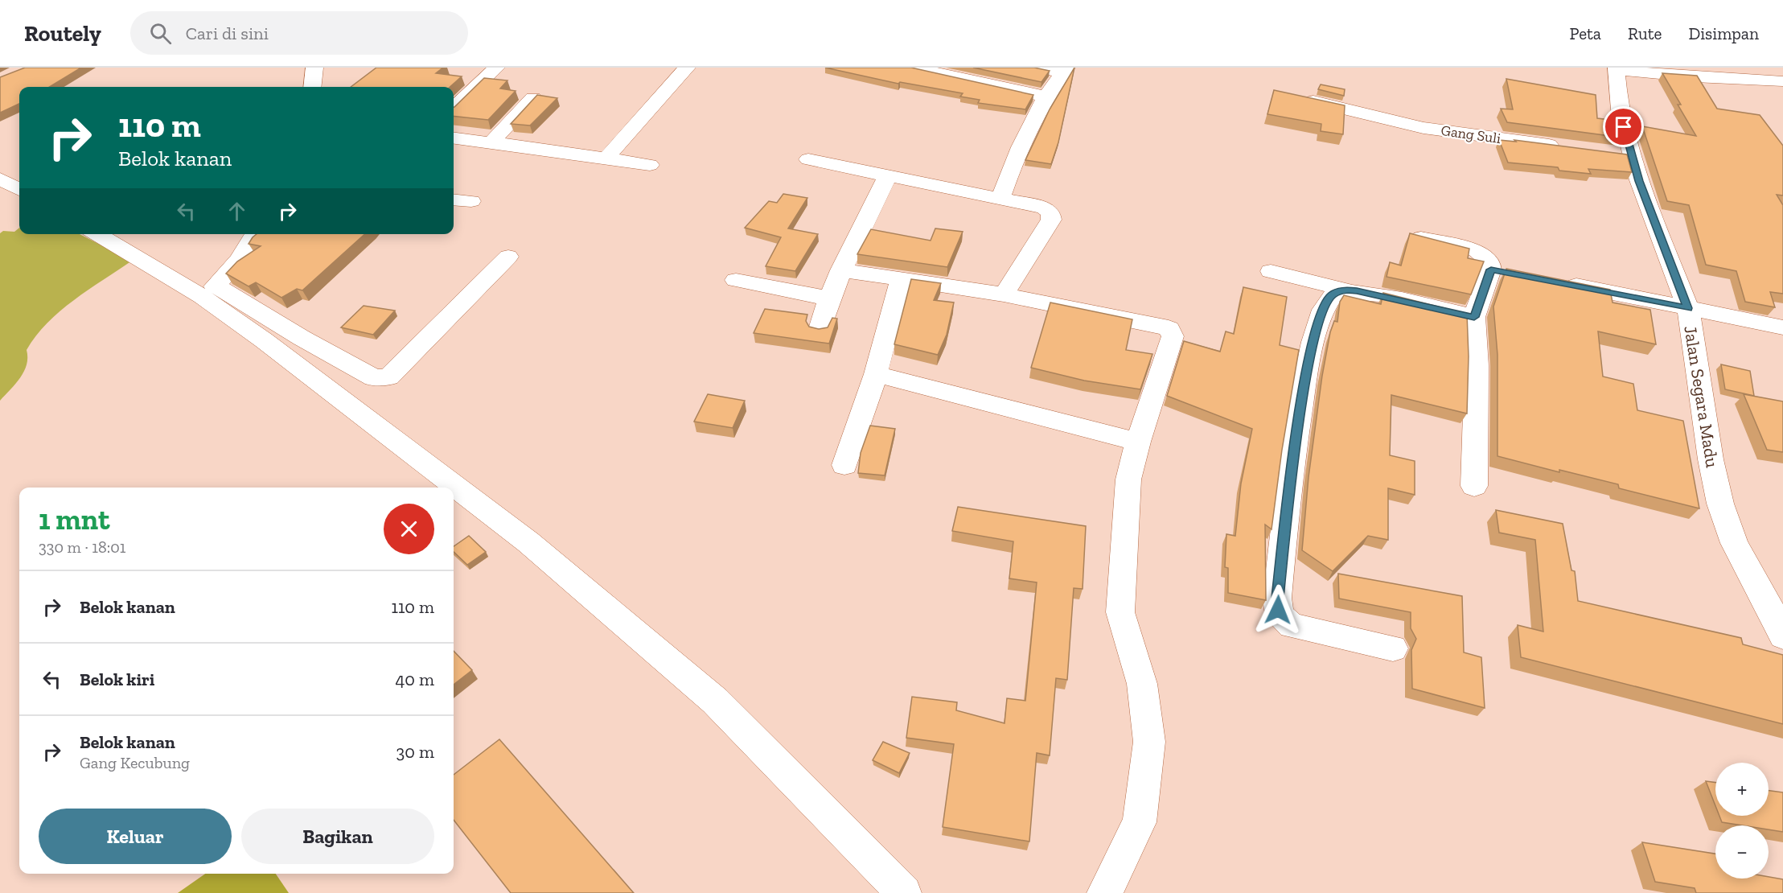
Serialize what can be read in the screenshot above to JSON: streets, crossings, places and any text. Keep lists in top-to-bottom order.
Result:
{
  "streets": {
    "street": ["Gang Suli", "Jalan Segara Madu"]
  },
  "page": {
    "header": "Routely",
    "search": "Cari di sini",
    "nav": ["Peta", "Rute", "Disimpan"],
    "turn": ["110 m", "Belok kanan"],
    "heading": ["1 mnt", "330 m · 18:01"],
    "list": [
      {
        "name": "Belok kanan",
        "value": "110 m"
      },
      {
        "name": "Belok kiri",
        "value": "40 m"
      },
      {
        "name": "Belok kanan",
        "note": "Gang Kecubung",
        "value": "30 m"
      }
    ],
    "map_buttons": ["+", "−"],
    "buttons": ["Keluar", "Bagikan"]
  }
}
